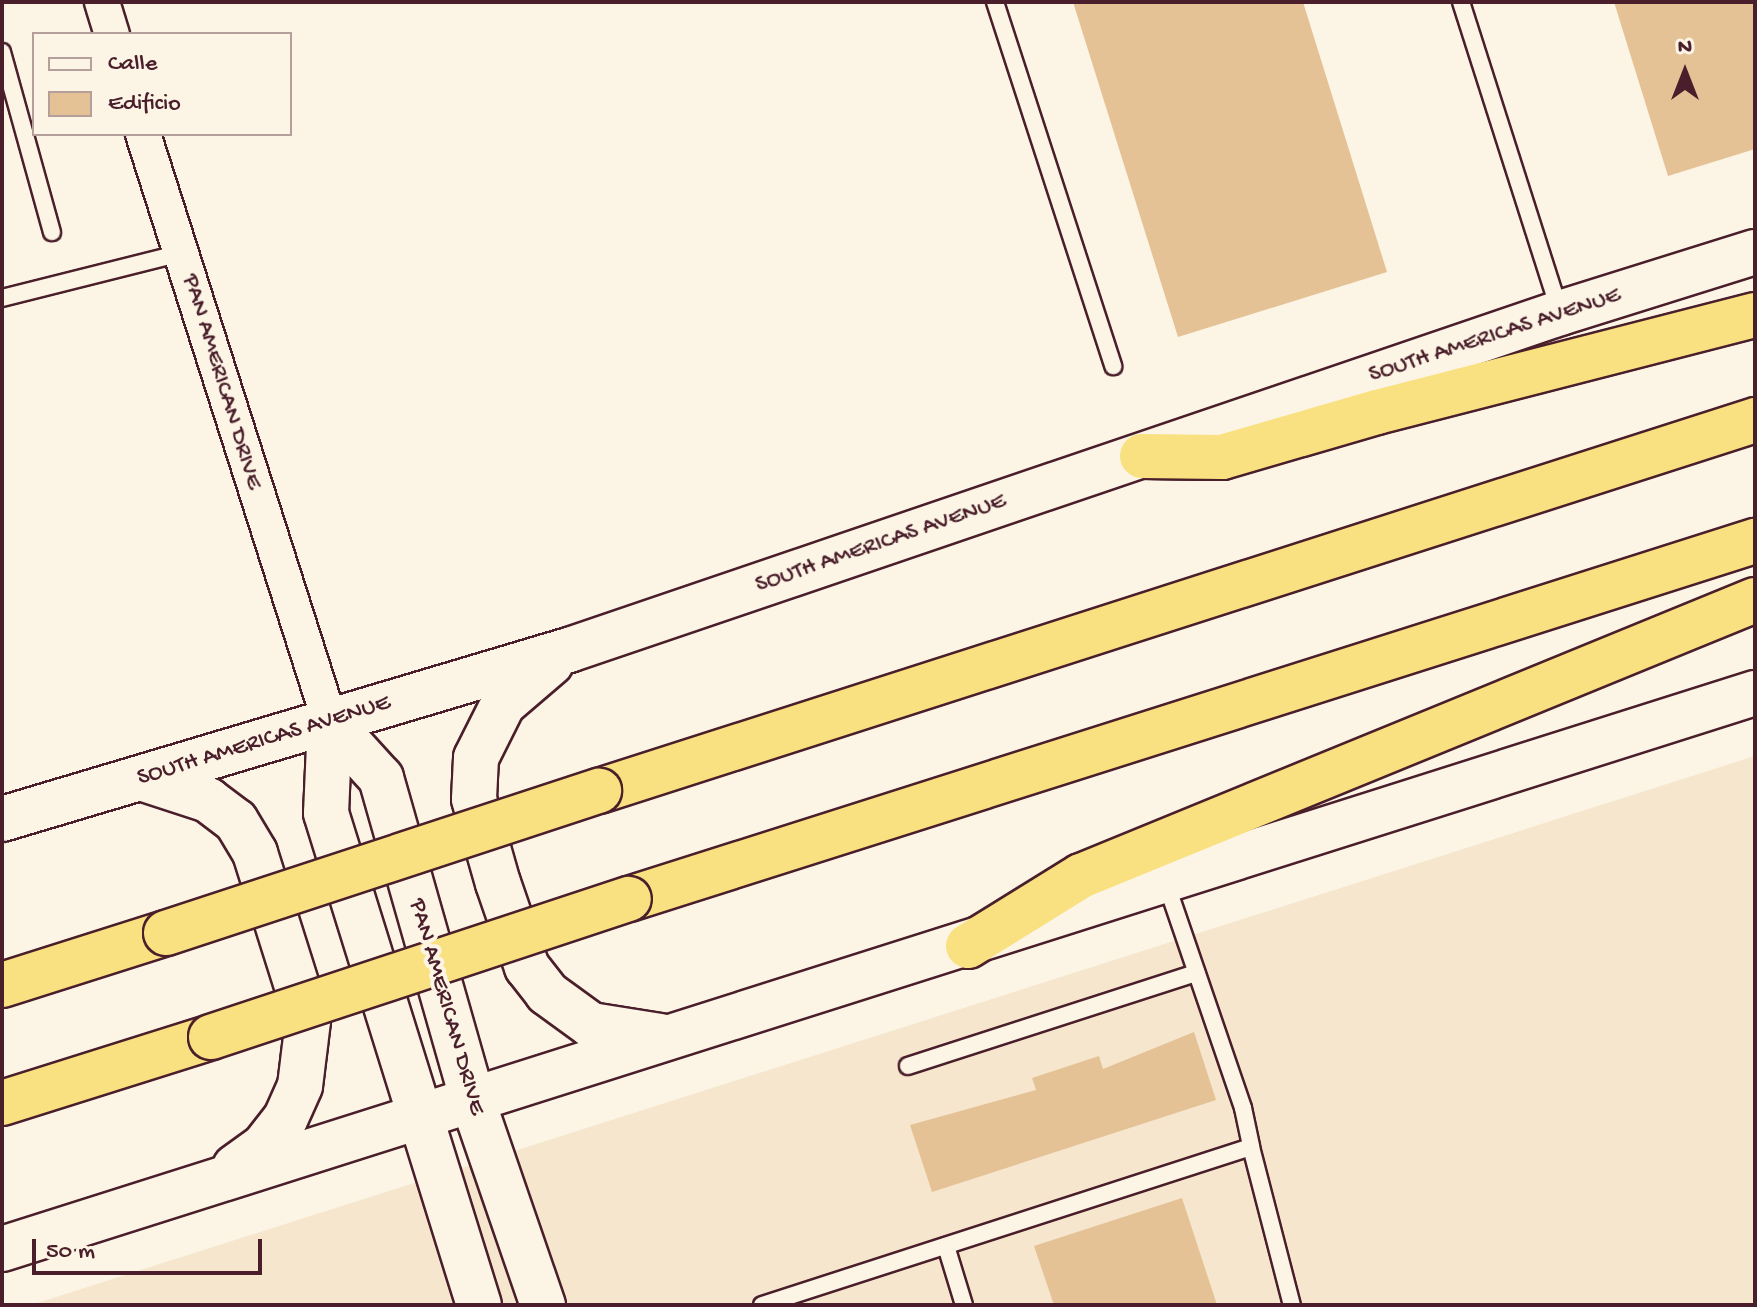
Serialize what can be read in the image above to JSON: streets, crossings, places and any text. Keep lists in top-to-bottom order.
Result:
{
  "streets": {
    "main road": ["SOUTH AMERICAS AVENUE", "PAN AMERICAN DRIVE"]
  },
  "crossings": [
    ["SOUTH AMERICAS AVENUE", "PAN AMERICAN DRIVE"]
  ],
  "legend": ["Calle", "Edificio"],
  "scale_bar": "50 m",
  "north": "top"
}
